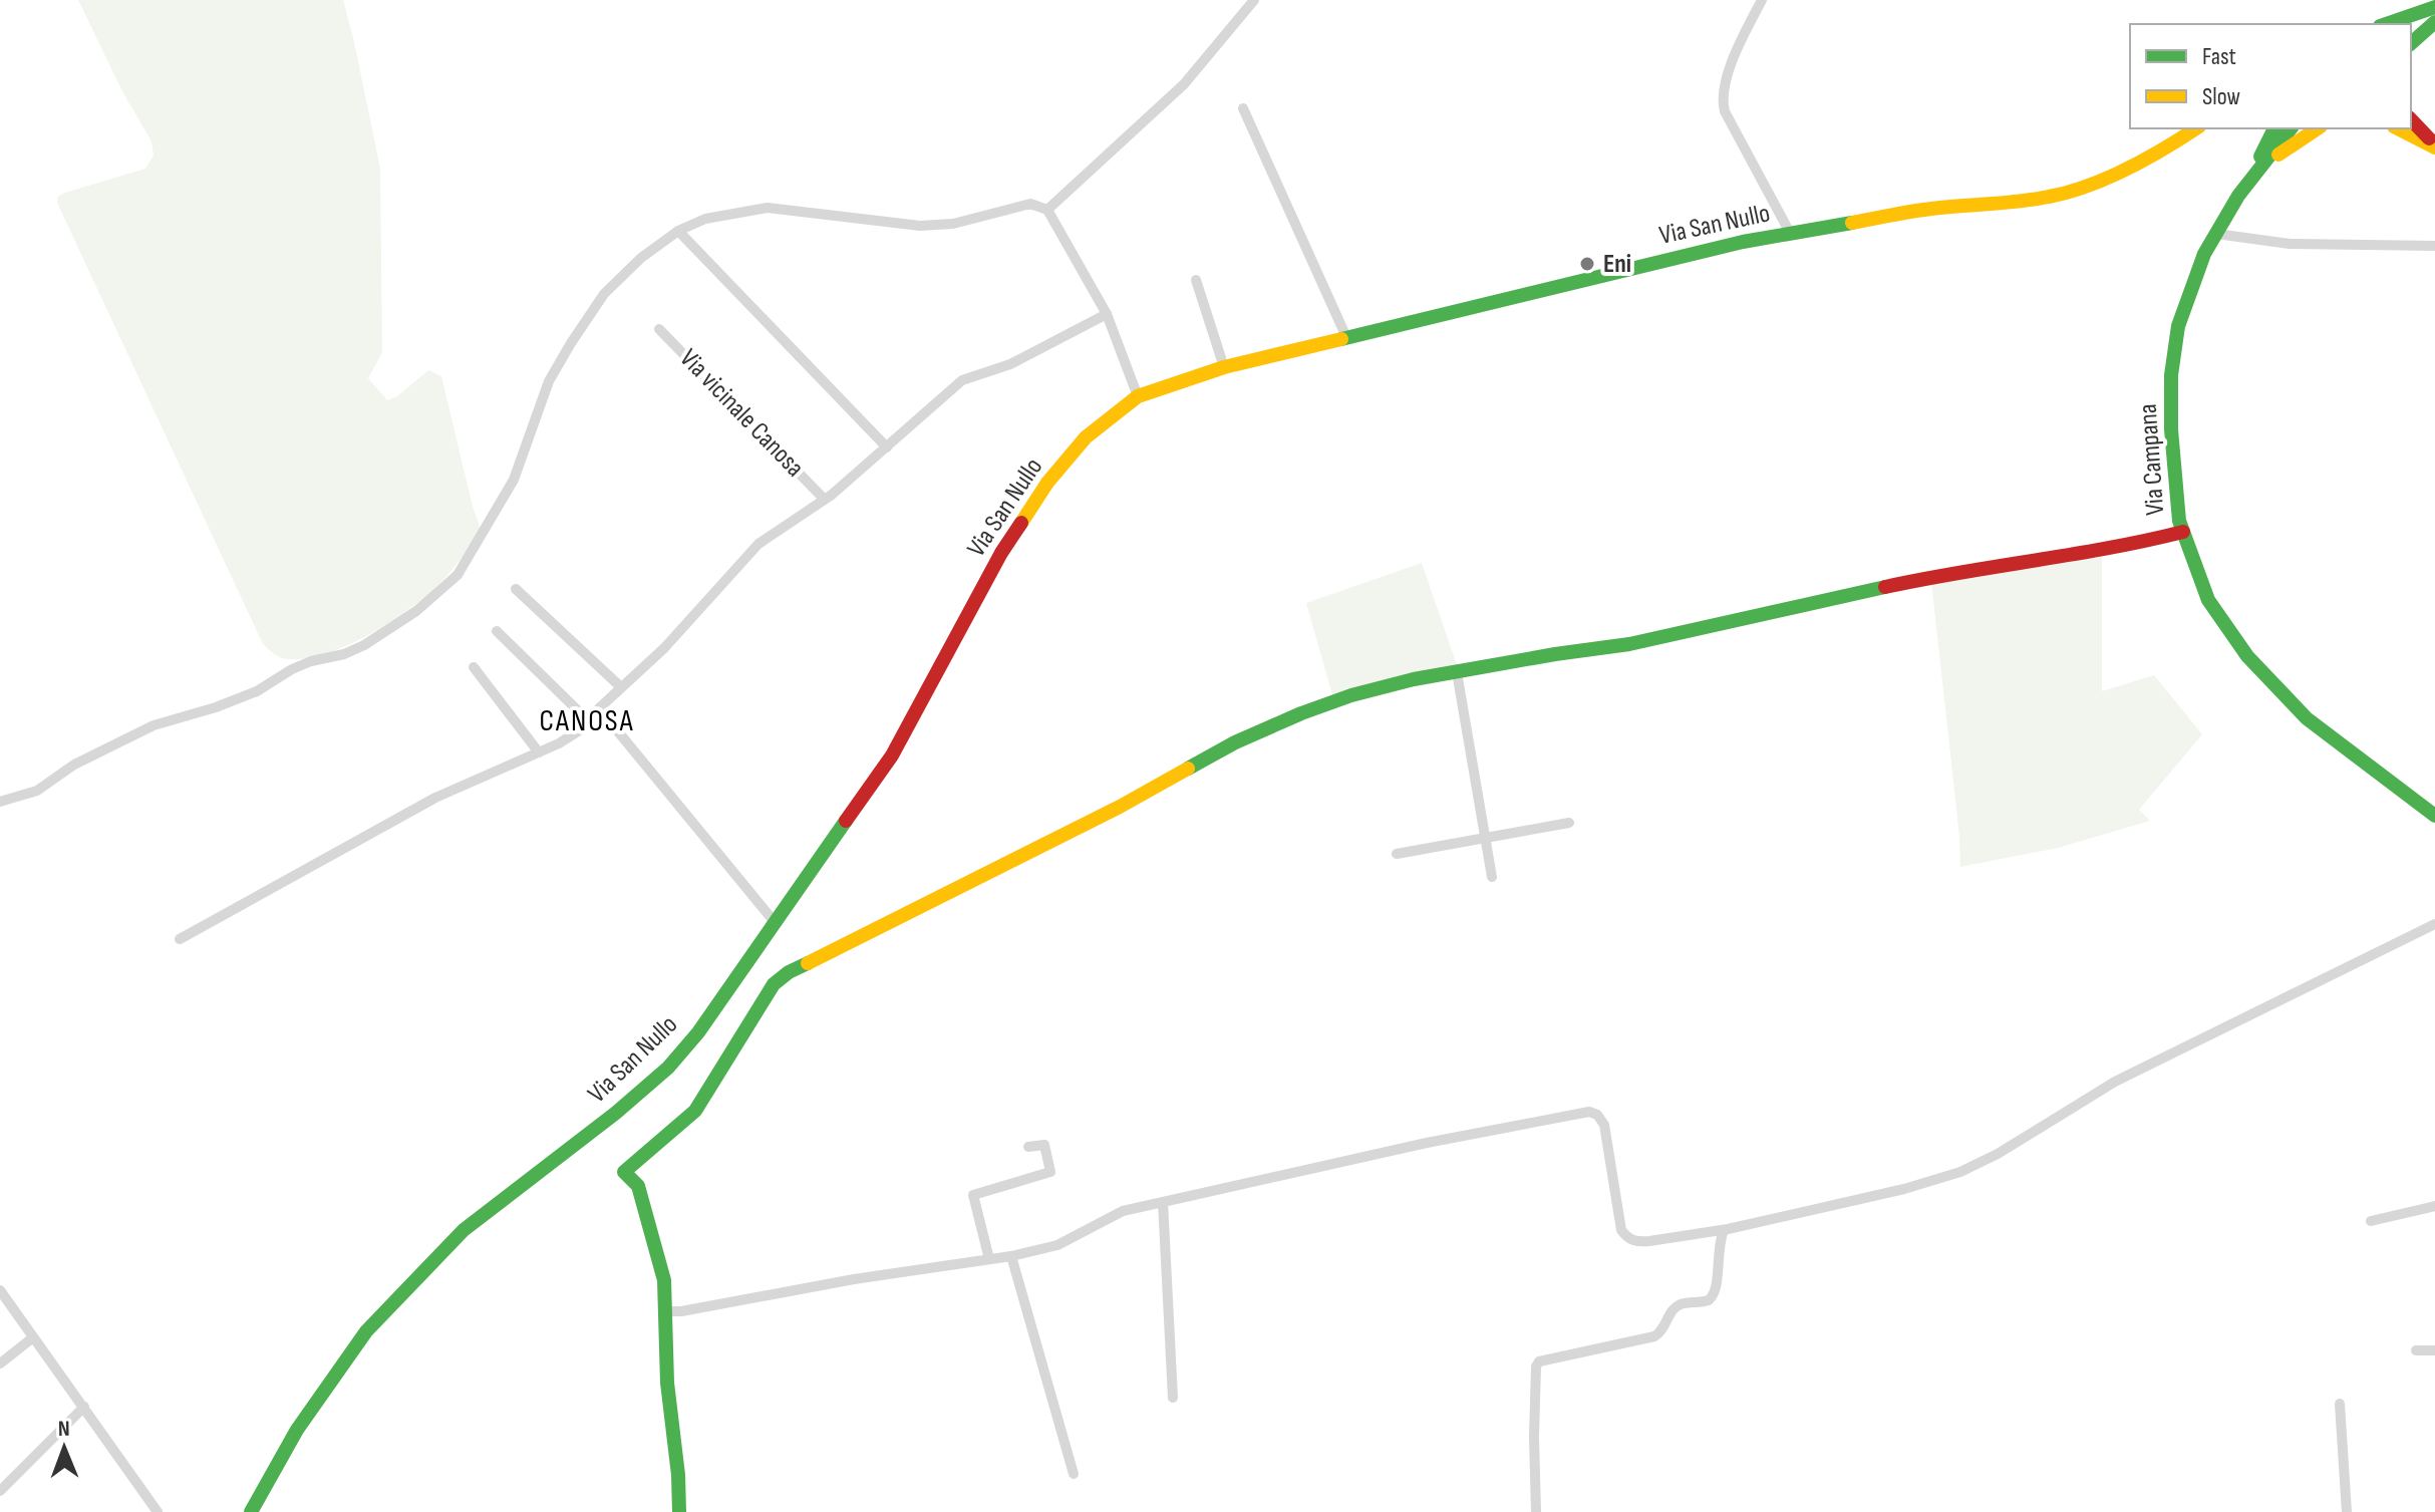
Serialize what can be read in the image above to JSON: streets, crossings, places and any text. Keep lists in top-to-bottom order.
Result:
{
  "streets": {
    "street": ["Via San Nullo", "Via vicinale Canosa", "Via Campana"]
  },
  "districts": ["CANOSA"],
  "places": ["Eni"],
  "legend": ["Fast", "Slow"],
  "north": "top"
}
